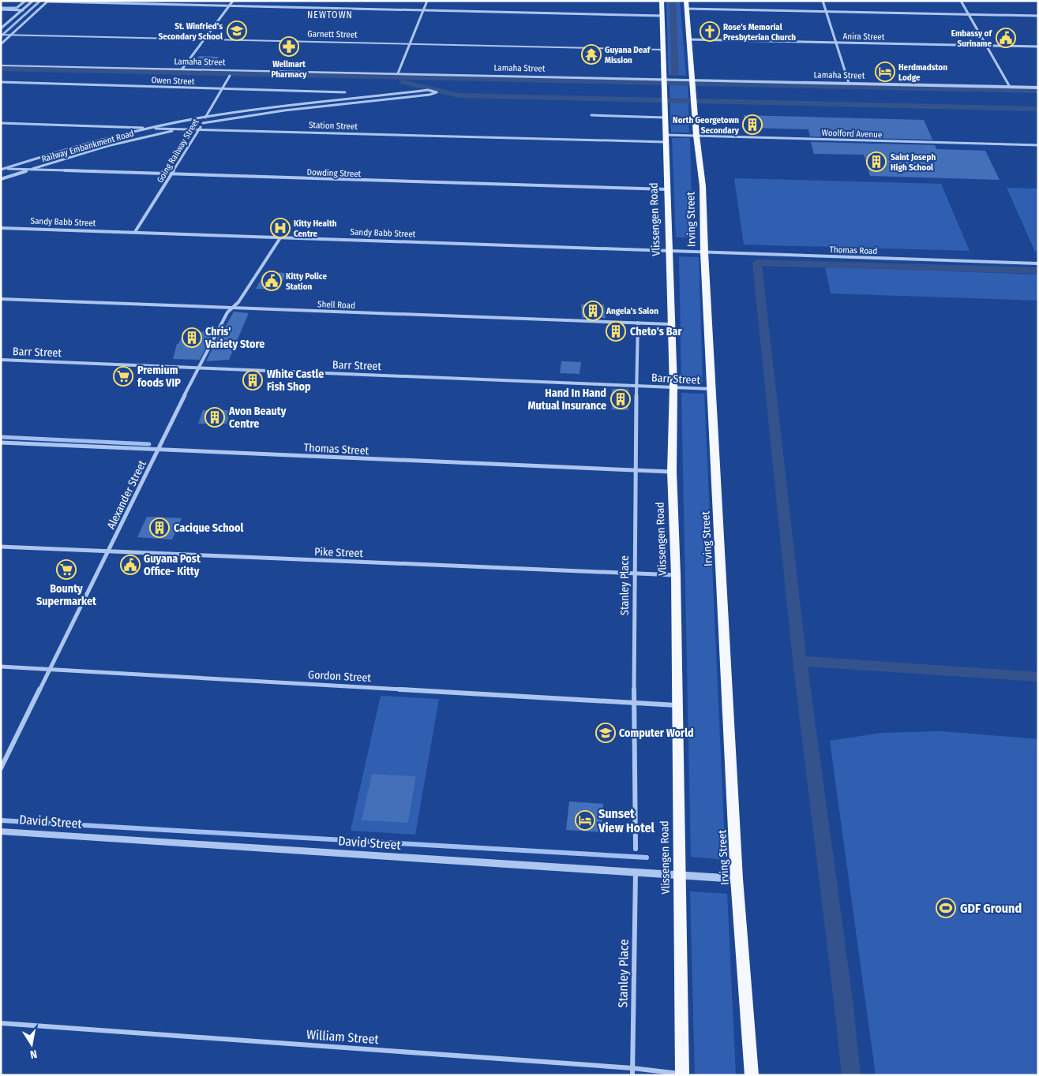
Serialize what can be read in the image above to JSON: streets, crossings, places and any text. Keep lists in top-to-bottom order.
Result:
{
  "streets": {
    "main road": ["Vlissengen Road", "Irving Street"],
    "street": [
      "Garnett Street",
      "Anira Street",
      "Lamaha Street",
      "Owen Street",
      "Station Street",
      "Woolford Avenue",
      "Railway Embankment Road",
      "Going Railway Street",
      "Dowding Street",
      "Sandy Babb Street",
      "Thomas Road",
      "Shell Road",
      "Barr Street",
      "Thomas Street",
      "Alexander Street",
      "Pike Street",
      "Stanley Place",
      "Gordon Street",
      "David Street",
      "William Street"
    ]
  },
  "crossings": [
    ["Garnett Street", "Vlissengen Road"],
    ["Anira Street", "Irving Street"],
    ["Lamaha Street", "Vlissengen Road"],
    ["Lamaha Street", "Irving Street"],
    ["Owen Street", "Going Railway Street"],
    ["Station Street", "Woolford Avenue"],
    ["Station Street", "Railway Embankment Road"],
    ["Station Street", "Going Railway Street"],
    ["Station Street", "Vlissengen Road"],
    ["Woolford Avenue", "Vlissengen Road"],
    ["Woolford Avenue", "Irving Street"],
    ["Railway Embankment Road", "Dowding Street"],
    ["Going Railway Street", "Dowding Street"],
    ["Going Railway Street", "Sandy Babb Street"],
    ["Dowding Street", "Vlissengen Road"],
    ["Vlissengen Road", "Sandy Babb Street"],
    ["Vlissengen Road", "Thomas Road"],
    ["Vlissengen Road", "Shell Road"],
    ["Vlissengen Road", "Barr Street"],
    ["Vlissengen Road", "Thomas Street"],
    ["Vlissengen Road", "Pike Street"],
    ["Vlissengen Road", "Gordon Street"],
    ["Vlissengen Road", "David Street"],
    ["Vlissengen Road", "William Street"],
    ["Irving Street", "Thomas Road"],
    ["Irving Street", "Barr Street"],
    ["Irving Street", "David Street"],
    ["Sandy Babb Street", "Thomas Road"],
    ["Sandy Babb Street", "Alexander Street"],
    ["Shell Road", "Alexander Street"],
    ["Shell Road", "Stanley Place"],
    ["Barr Street", "Alexander Street"],
    ["Barr Street", "Stanley Place"],
    ["Thomas Street", "Alexander Street"],
    ["Thomas Street", "Stanley Place"],
    ["Alexander Street", "Pike Street"],
    ["Alexander Street", "Gordon Street"],
    ["Pike Street", "Stanley Place"],
    ["Stanley Place", "Gordon Street"],
    ["Stanley Place", "David Street"],
    ["Stanley Place", "William Street"]
  ],
  "districts": ["NEWTOWN"],
  "places": {
    "school or university": ["St. Winfried's Secondary School", "Computer World"],
    "church": ["Rose's Memorial Presbyterian Church"],
    "public building": ["Embassy of Suriname", "Kitty Police Station", "Guyana Post Office- Kitty"],
    "pharmacy": ["Wellmart Pharmacy"],
    "temple": ["Guyana Deaf Mission"],
    "hotel": ["Herdmadston Lodge", "Sunset View Hotel"],
    "building": [
      "North Georgetown Secondary",
      "Saint Joseph High School",
      "Angela's Salon",
      "Cheto's Bar",
      "Chris' Variety Store",
      "White Castle Fish Shop",
      "Hand In Hand Mutual Insurance",
      "Avon Beauty Centre",
      "Cacique School"
    ],
    "hospital": ["Kitty Health Centre"],
    "supermarket": ["Premium foods VIP", "Bounty Supermarket"],
    "sports": ["GDF Ground"]
  },
  "north": "bottom"
}
